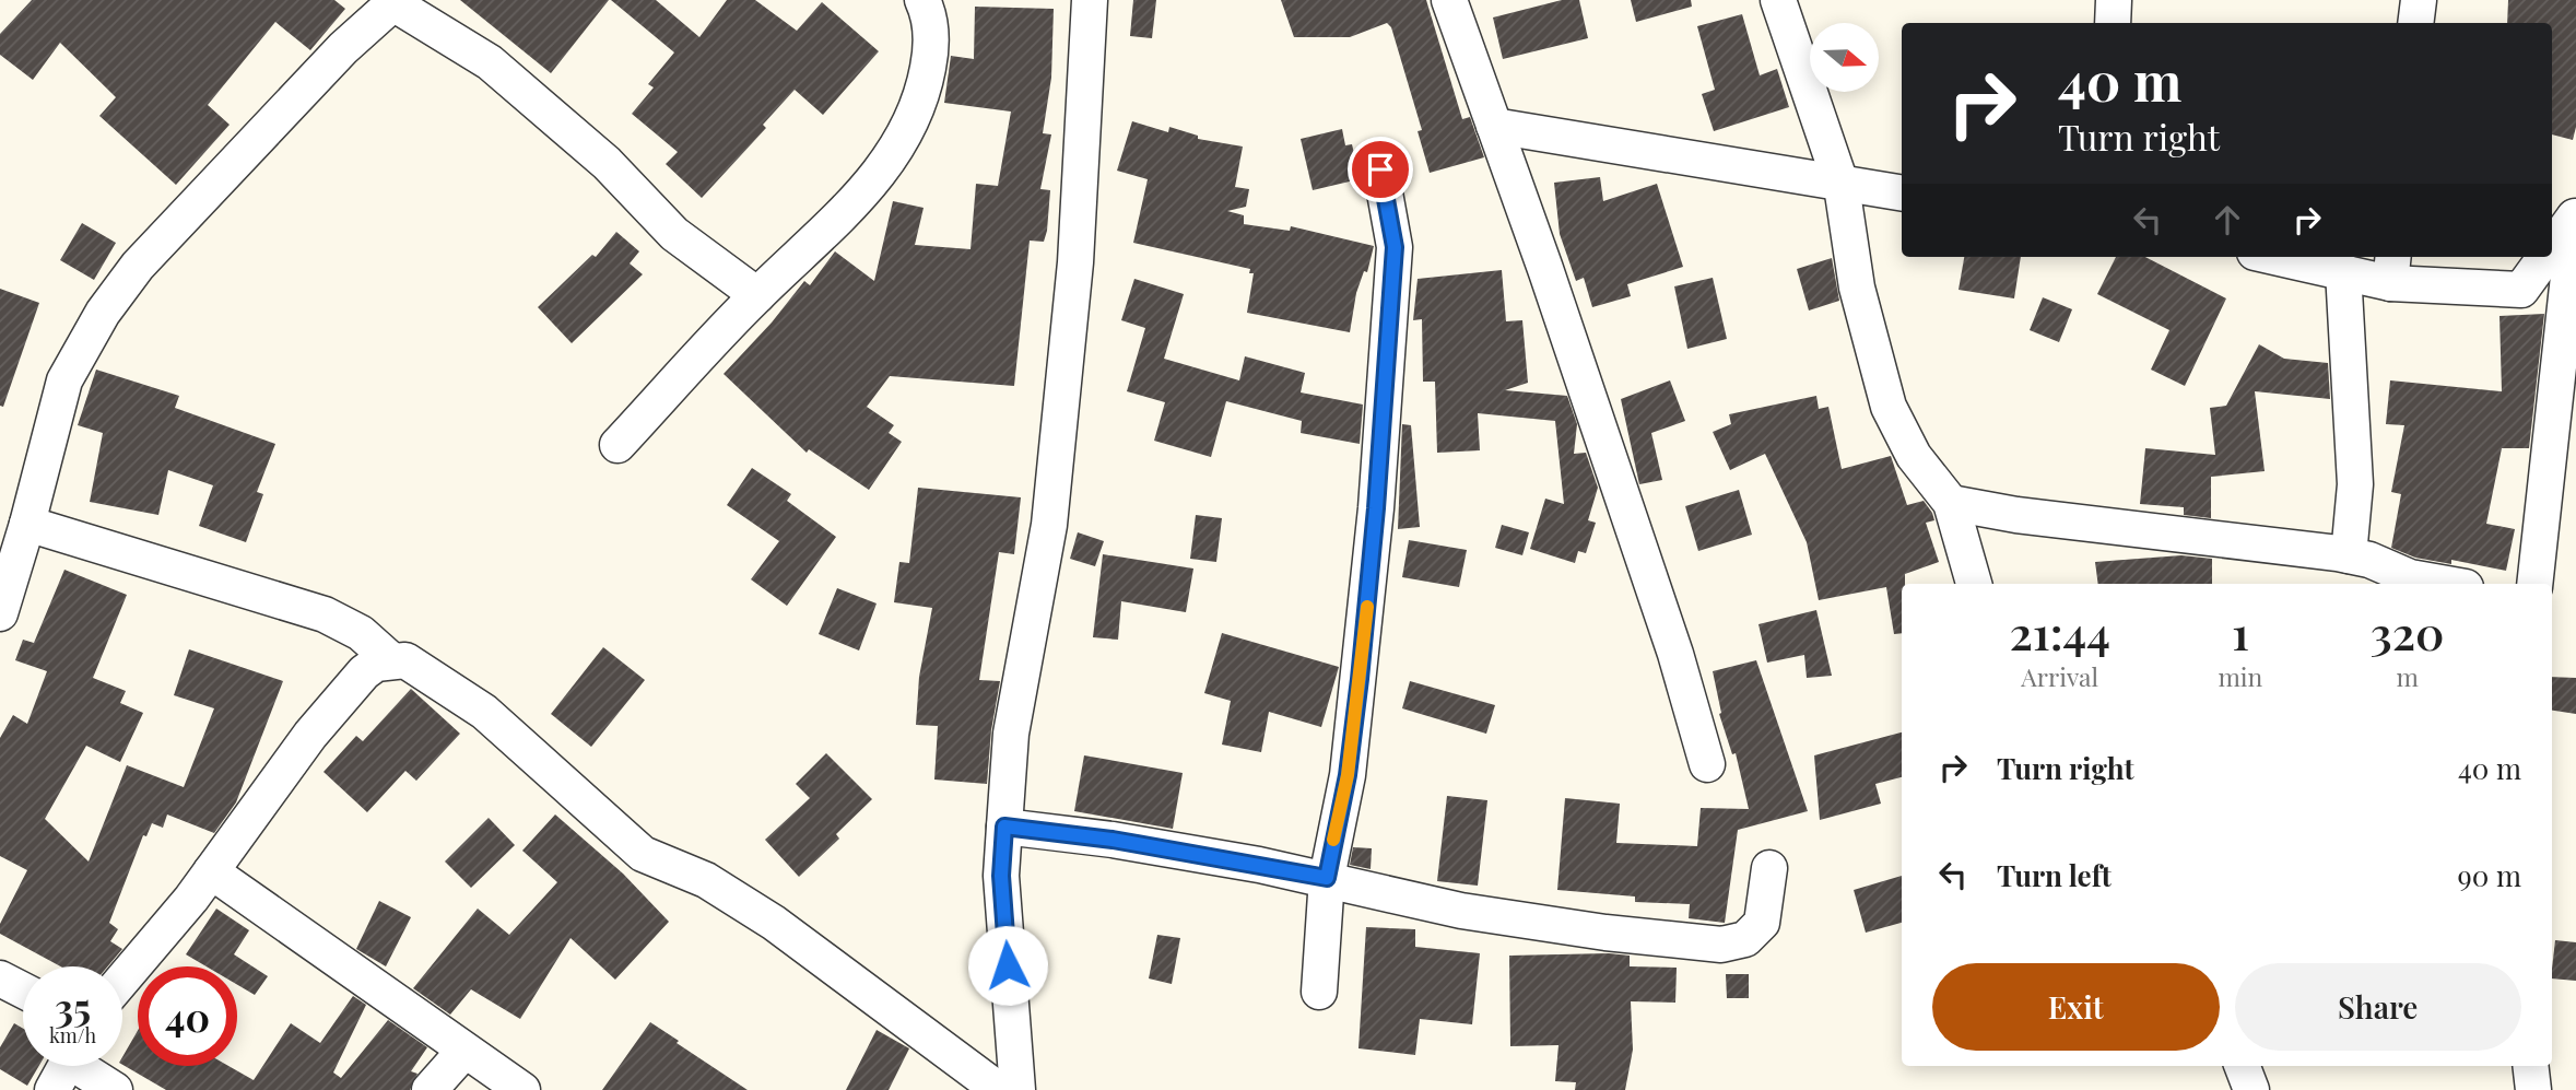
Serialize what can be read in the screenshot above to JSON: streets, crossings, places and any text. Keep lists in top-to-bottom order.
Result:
{
  "north": "right",
  "page": {
    "turn": ["40 m", "Turn right"],
    "eta": [
      "21:44",
      "Arrival",
      "1",
      "min",
      "320",
      "m"
    ],
    "list": [
      {
        "name": "Turn right",
        "value": "40 m"
      },
      {
        "name": "Turn left",
        "value": "90 m"
      }
    ],
    "buttons": ["Exit", "Share"],
    "speed": "35 km/h",
    "limit": "40"
  }
}
